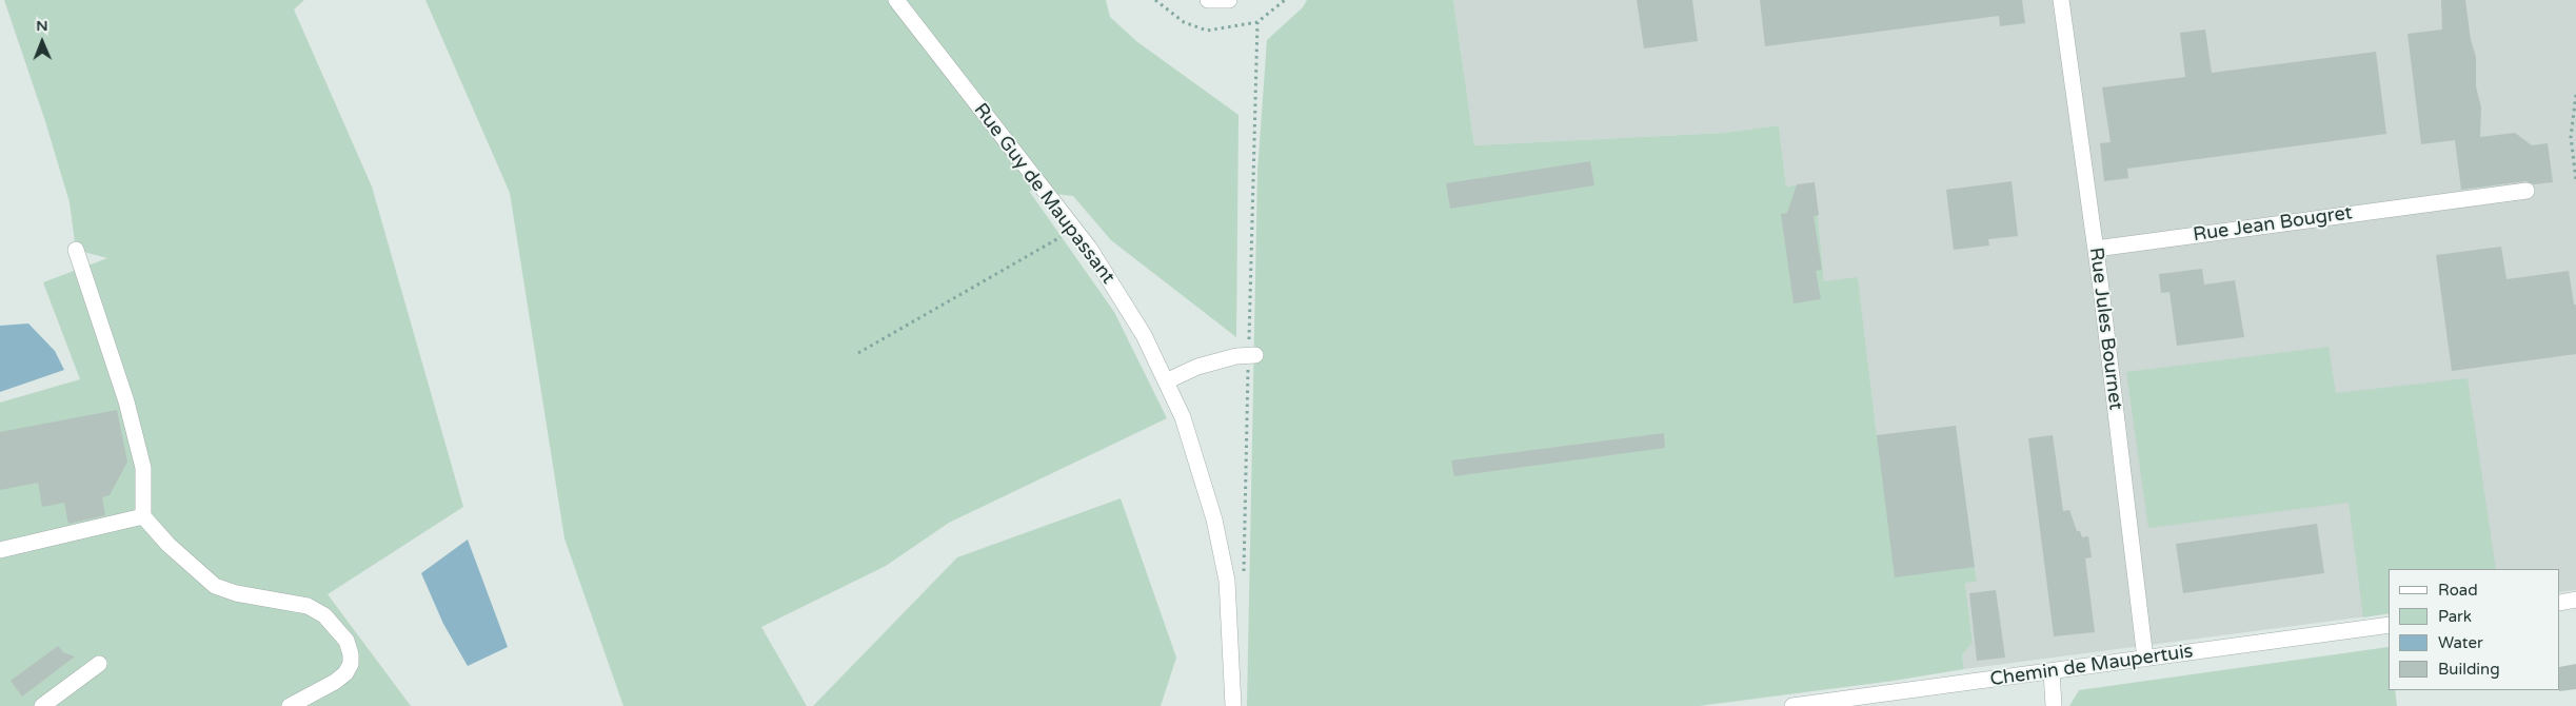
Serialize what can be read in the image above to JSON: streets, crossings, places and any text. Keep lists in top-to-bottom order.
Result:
{
  "streets": {
    "street": [
      "Rue Guy de Maupassant",
      "Rue Jean Bougret",
      "Rue Jules Bournet",
      "Chemin de Maupertuis"
    ]
  },
  "crossings": [
    ["Rue Jean Bougret", "Rue Jules Bournet"],
    ["Rue Jules Bournet", "Chemin de Maupertuis"]
  ],
  "legend": [
    "Road",
    "Park",
    "Water",
    "Building"
  ],
  "north": "top"
}
